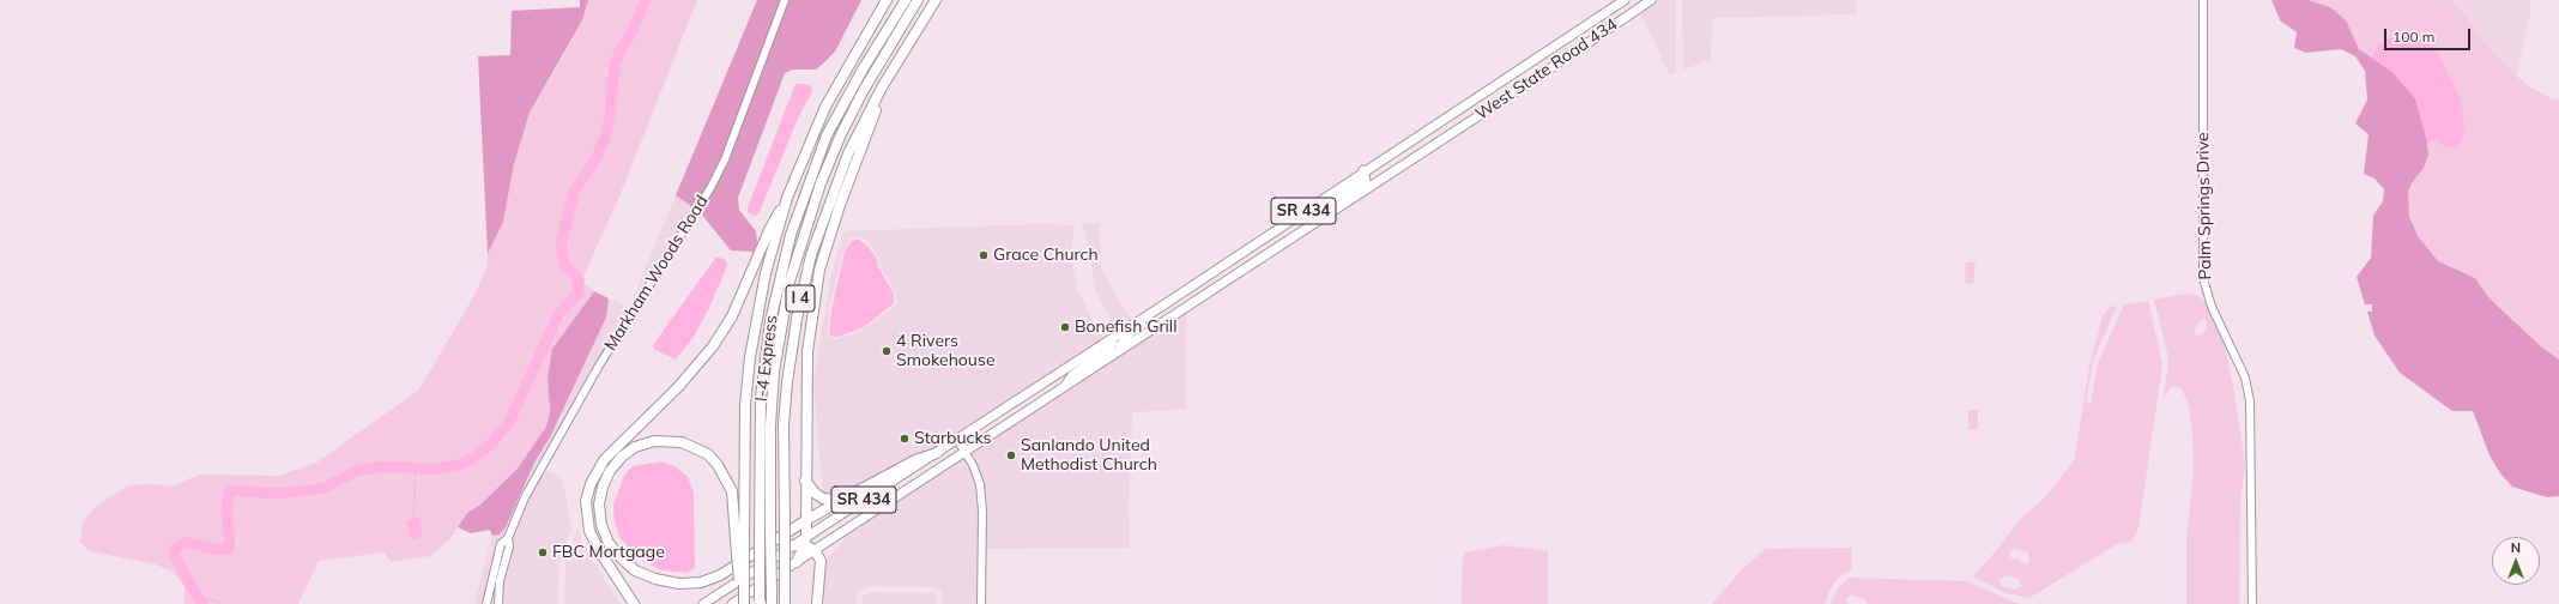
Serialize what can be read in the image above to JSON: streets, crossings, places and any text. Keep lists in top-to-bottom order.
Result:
{
  "streets": {
    "highway": ["I 4", "I-4 Express"],
    "main road": ["West State Road 434", "SR 434"],
    "street": ["Palm Springs Drive", "Markham Woods Road"]
  },
  "crossings": [
    ["West State Road 434", "SR 434"]
  ],
  "places": [
    "Grace Church",
    "Bonefish Grill",
    "4 Rivers Smokehouse",
    "Starbucks",
    "Sanlando United Methodist Church",
    "FBC Mortgage"
  ],
  "scale_bar": "100 m",
  "north": "top"
}
